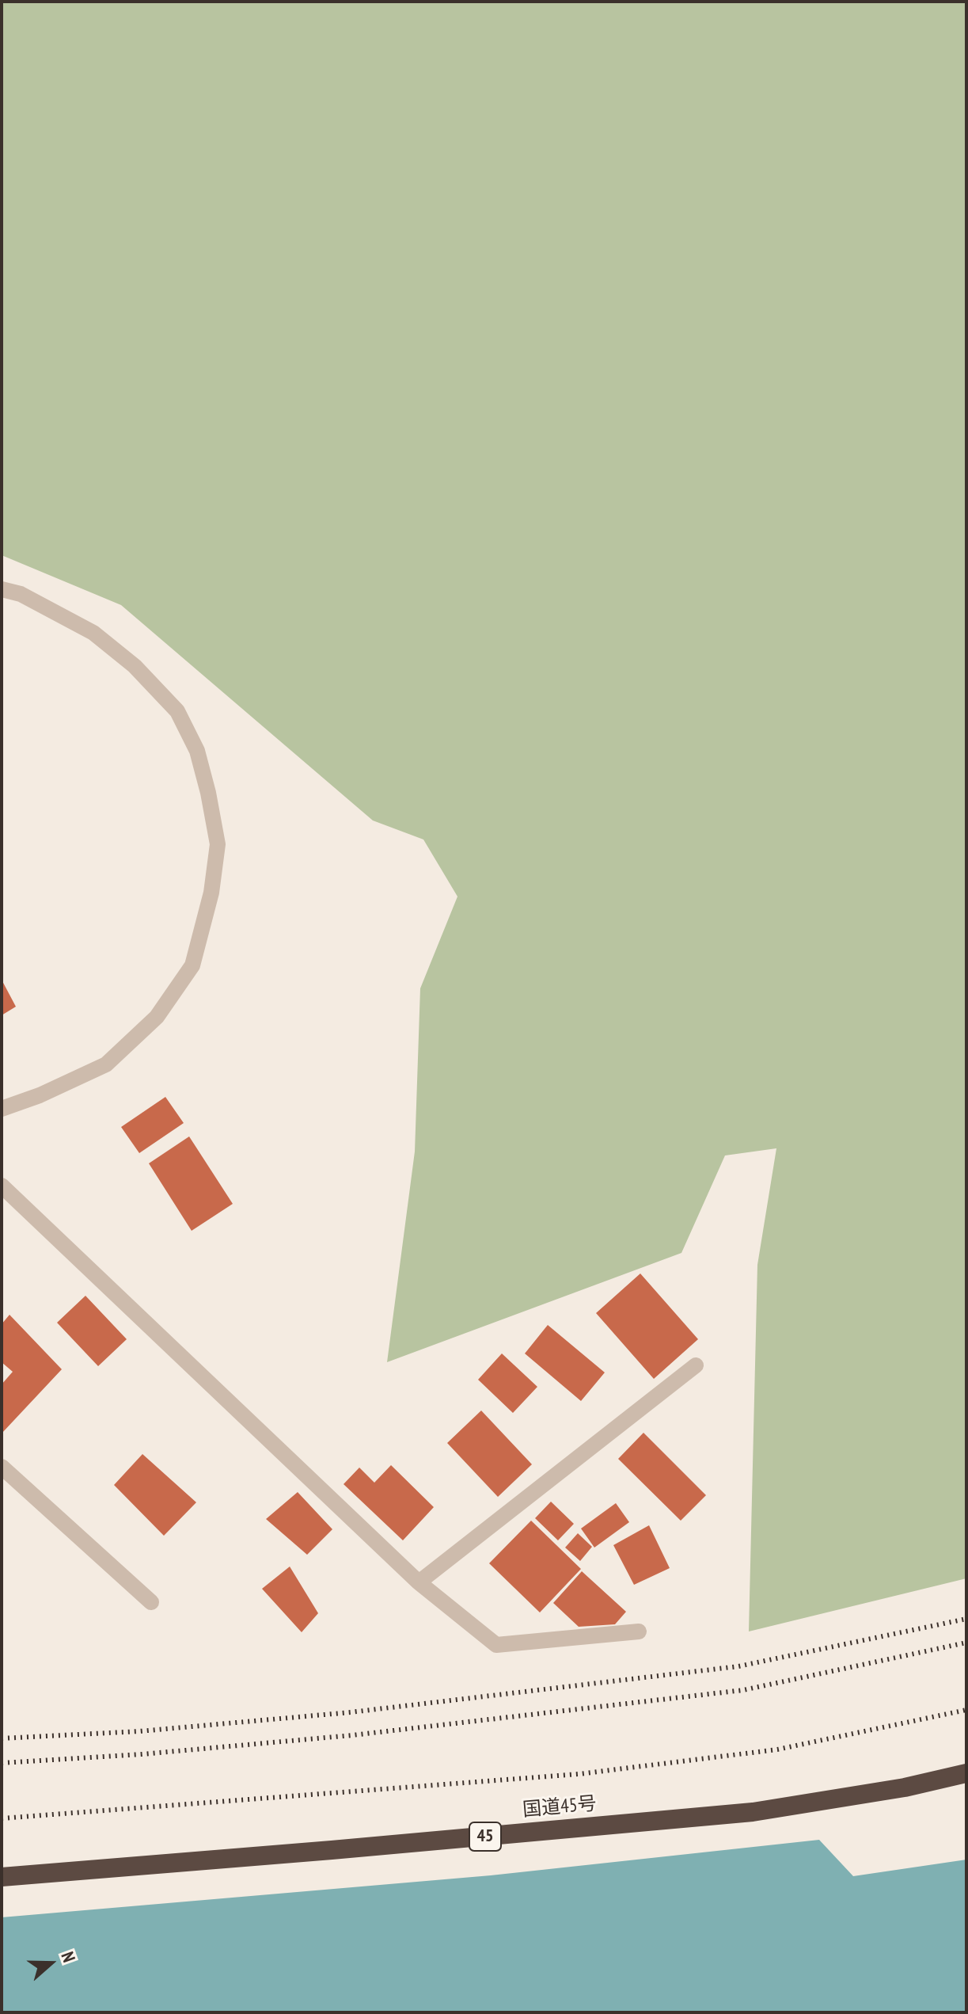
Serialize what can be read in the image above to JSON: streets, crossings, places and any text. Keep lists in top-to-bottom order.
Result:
{
  "streets": {
    "highway": ["国道45号", "45"]
  },
  "north": "right"
}
